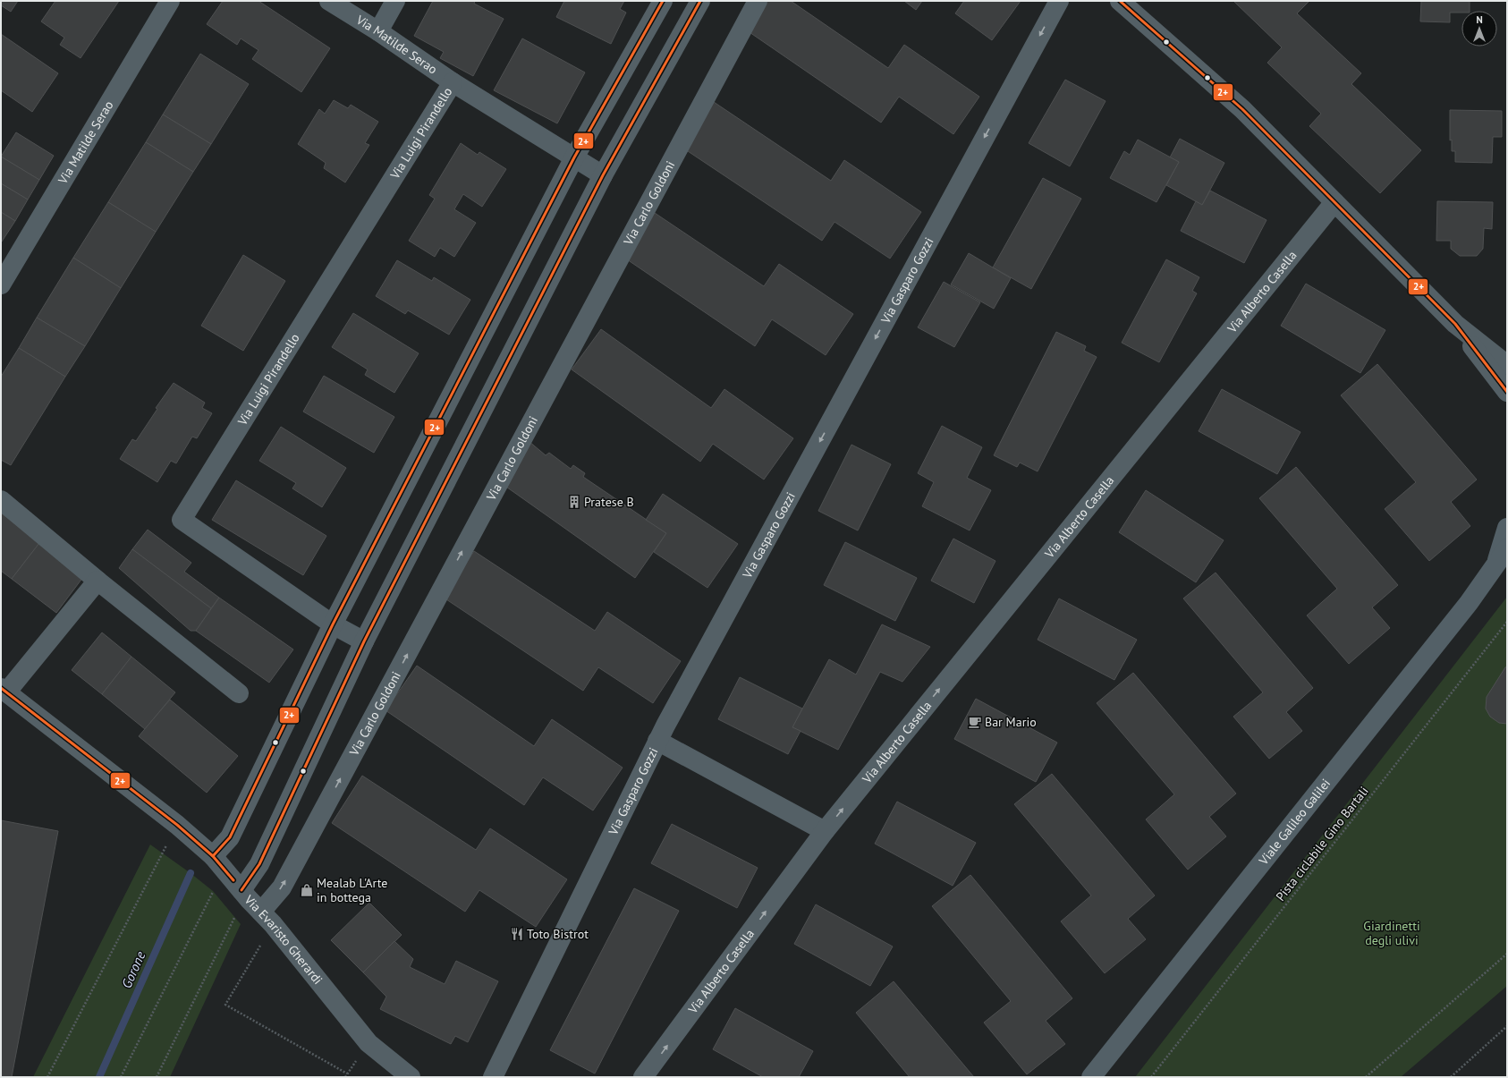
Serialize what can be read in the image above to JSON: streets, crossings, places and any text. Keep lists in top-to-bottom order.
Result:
{
  "streets": {
    "main road": ["Viale Galileo Galilei"],
    "street": [
      "Via Matilde Serao",
      "Via Luigi Pirandello",
      "Via Carlo Goldoni",
      "Via Gasparo Gozzi",
      "Via Alberto Casella",
      "Via Evaristo Gherardi"
    ],
    "path": ["Pista ciclabile Gino Bartali"]
  },
  "crossings": [
    ["Via Matilde Serao", "Via Luigi Pirandello"],
    ["Via Carlo Goldoni", "Via Evaristo Gherardi"]
  ],
  "one_way": ["Via Gasparo Gozzi", "Via Alberto Casella"],
  "water": ["Gorone"],
  "parks": ["Giardinetti degli ulivi"],
  "places": {
    "building": ["Pratese B"],
    "cafe": ["Bar Mario"],
    "shop": ["Mealab L'Arte in bottega"],
    "restaurant": ["Toto Bistrot"]
  },
  "lines": ["transit line 2+"],
  "north": "top"
}
